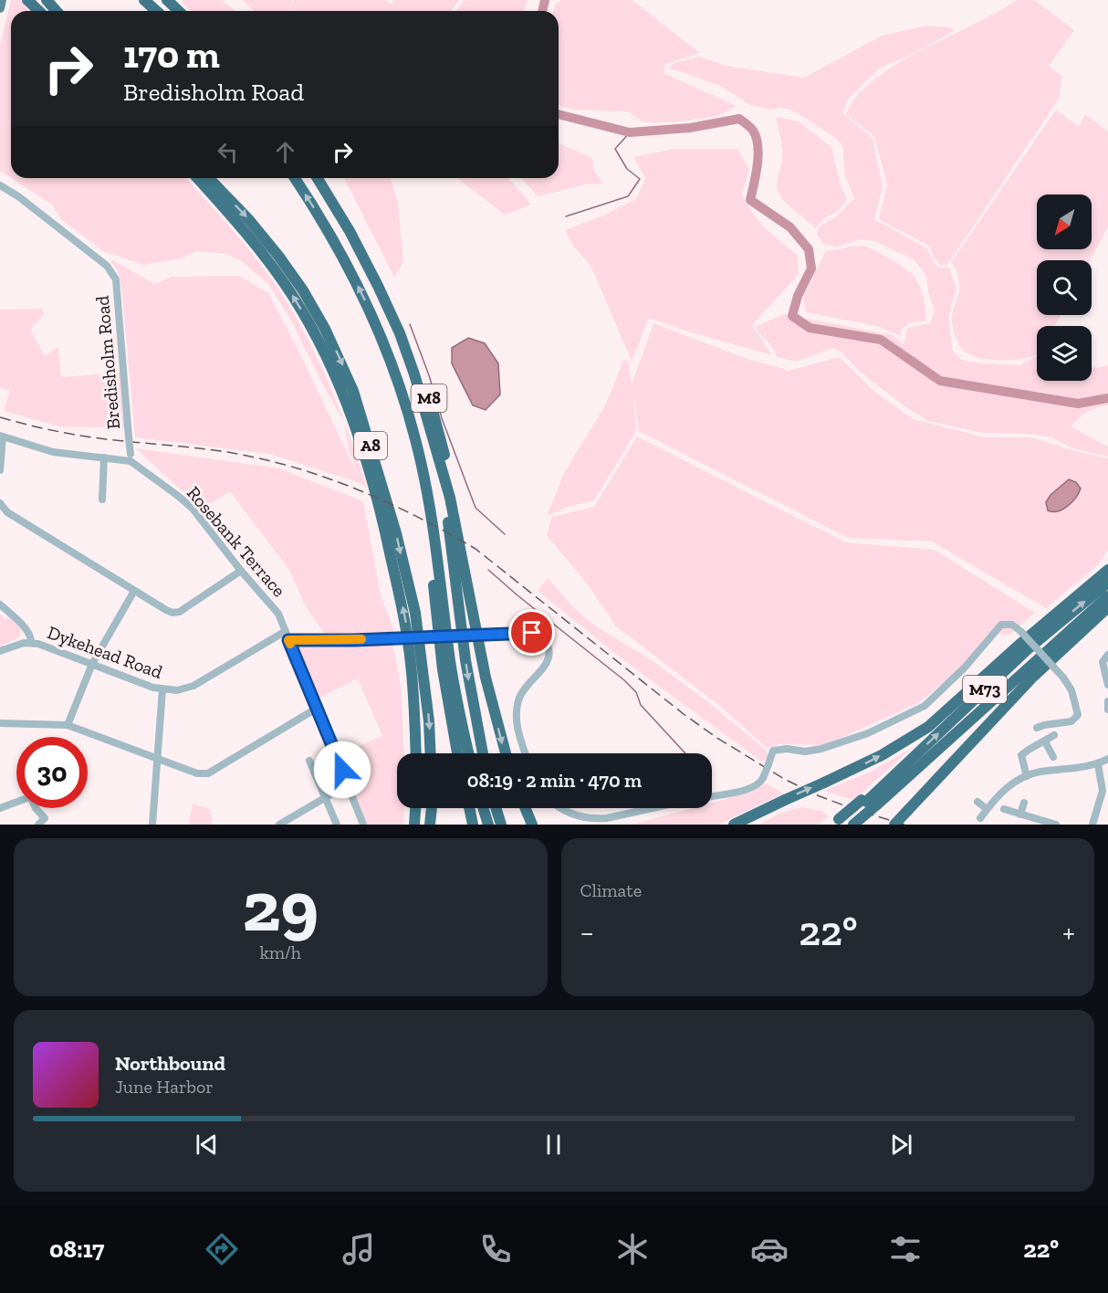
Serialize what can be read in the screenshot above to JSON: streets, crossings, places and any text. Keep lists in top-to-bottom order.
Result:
{
  "streets": {
    "highway": ["M8", "A8", "M73"],
    "street": ["Bredisholm Road", "Rosebank Terrace", "Dykehead Road"]
  },
  "crossings": [
    ["Bredisholm Road", "Rosebank Terrace"],
    ["Rosebank Terrace", "Dykehead Road"]
  ],
  "north": "bottom left",
  "page": {
    "turn": ["170 m", "Bredisholm Road"],
    "limit": "30",
    "trip": "08:19 · 2 min · 470 m",
    "tile": [
      ["29", "km/h"],
      "Climate"
    ],
    "heat": ["−", "22°", "+"],
    "song": ["Northbound", "June Harbor"],
    "tabs": ["08:17", "22°"]
  }
}
